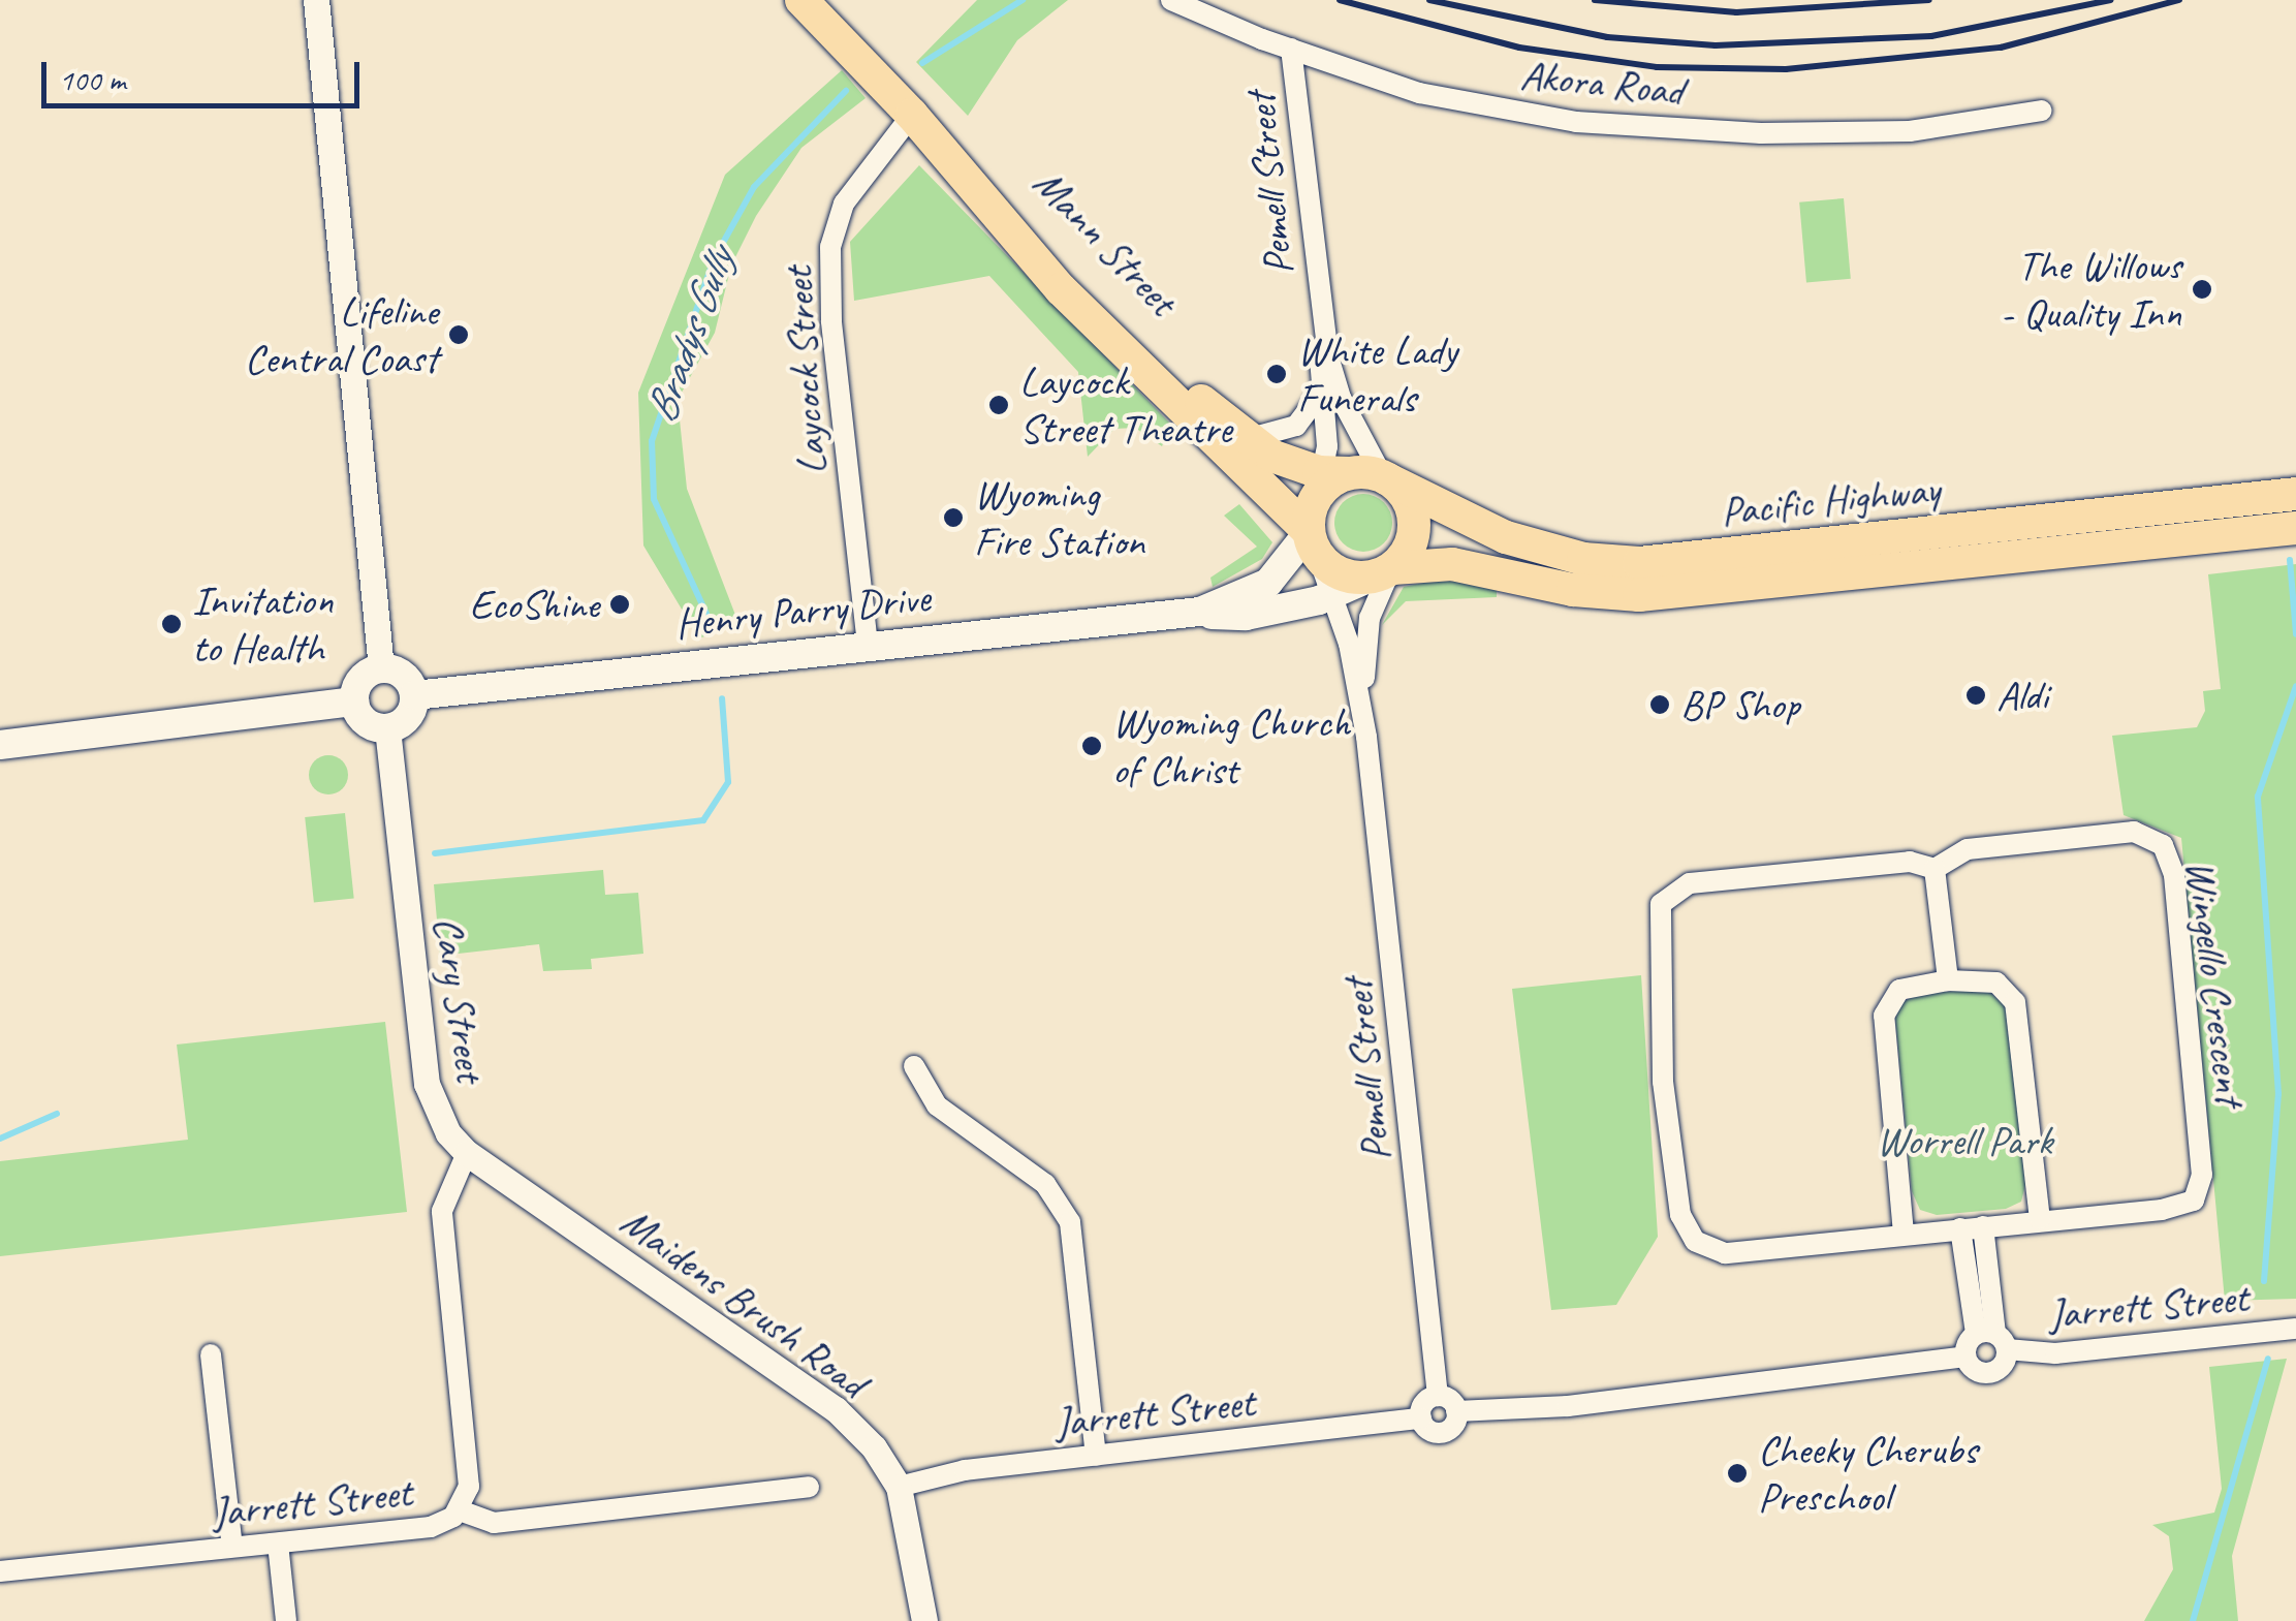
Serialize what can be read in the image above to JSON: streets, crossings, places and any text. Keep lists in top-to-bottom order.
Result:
{
  "streets": {
    "main road": ["Mann Street", "Pacific Highway", "Henry Parry Drive"],
    "street": [
      "Akora Road",
      "Pemell Street",
      "Laycock Street",
      "Wingello Crescent",
      "Cary Street",
      "Maidens Brush Road",
      "Jarrett Street"
    ]
  },
  "crossings": [
    ["Akora Road", "Pemell Street"],
    ["Pemell Street", "Mann Street"],
    ["Pemell Street", "Pacific Highway"],
    ["Pemell Street", "Henry Parry Drive"],
    ["Pemell Street", "Jarrett Street"],
    ["Mann Street", "Laycock Street"],
    ["Mann Street", "Pacific Highway"],
    ["Mann Street", "Henry Parry Drive"],
    ["Laycock Street", "Henry Parry Drive"],
    ["Pacific Highway", "Henry Parry Drive"],
    ["Henry Parry Drive", "Cary Street"],
    ["Cary Street", "Maidens Brush Road"],
    ["Maidens Brush Road", "Jarrett Street"]
  ],
  "water": ["Bradys Gully"],
  "parks": ["Worrell Park"],
  "places": [
    "The Willows - Quality Inn",
    "Lifeline Central Coast",
    "White Lady Funerals",
    "Laycock Street Theatre",
    "Wyoming Fire Station",
    "EcoShine",
    "Invitation to Health",
    "Aldi",
    "BP Shop",
    "Wyoming Church of Christ",
    "Cheeky Cherubs Preschool"
  ],
  "scale_bar": "100 m"
}
